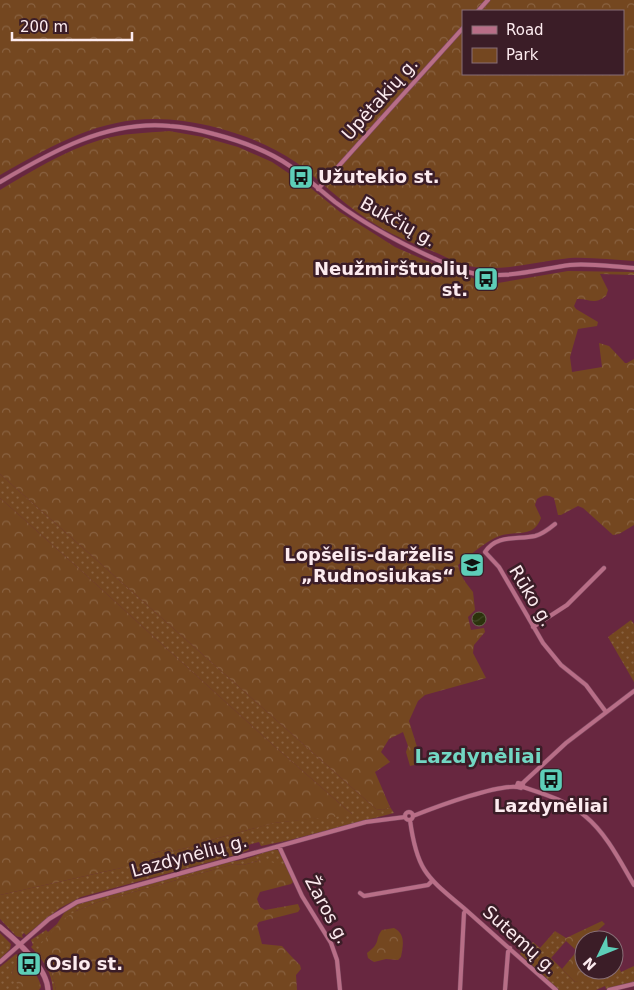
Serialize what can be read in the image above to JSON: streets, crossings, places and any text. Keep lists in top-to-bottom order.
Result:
{
  "streets": {
    "street": [
      "Upėtakių g.",
      "Bukčių g.",
      "Rūko g.",
      "Lazdynėlių g.",
      "Žaros g.",
      "Sutemų g."
    ]
  },
  "crossings": [
    ["Upėtakių g.", "Bukčių g."],
    ["Lazdynėlių g.", "Žaros g."]
  ],
  "districts": ["Lazdynėliai"],
  "places": {
    "bus stop": [
      "Užutekio st.",
      "Neužmirštuolių st.",
      "Lazdynėliai",
      "Oslo st."
    ],
    "school or university": ["Lopšelis-darželis „Rudnosiukas“"]
  },
  "legend": ["Road", "Park"],
  "scale_bar": "200 m",
  "north": "bottom left"
}
